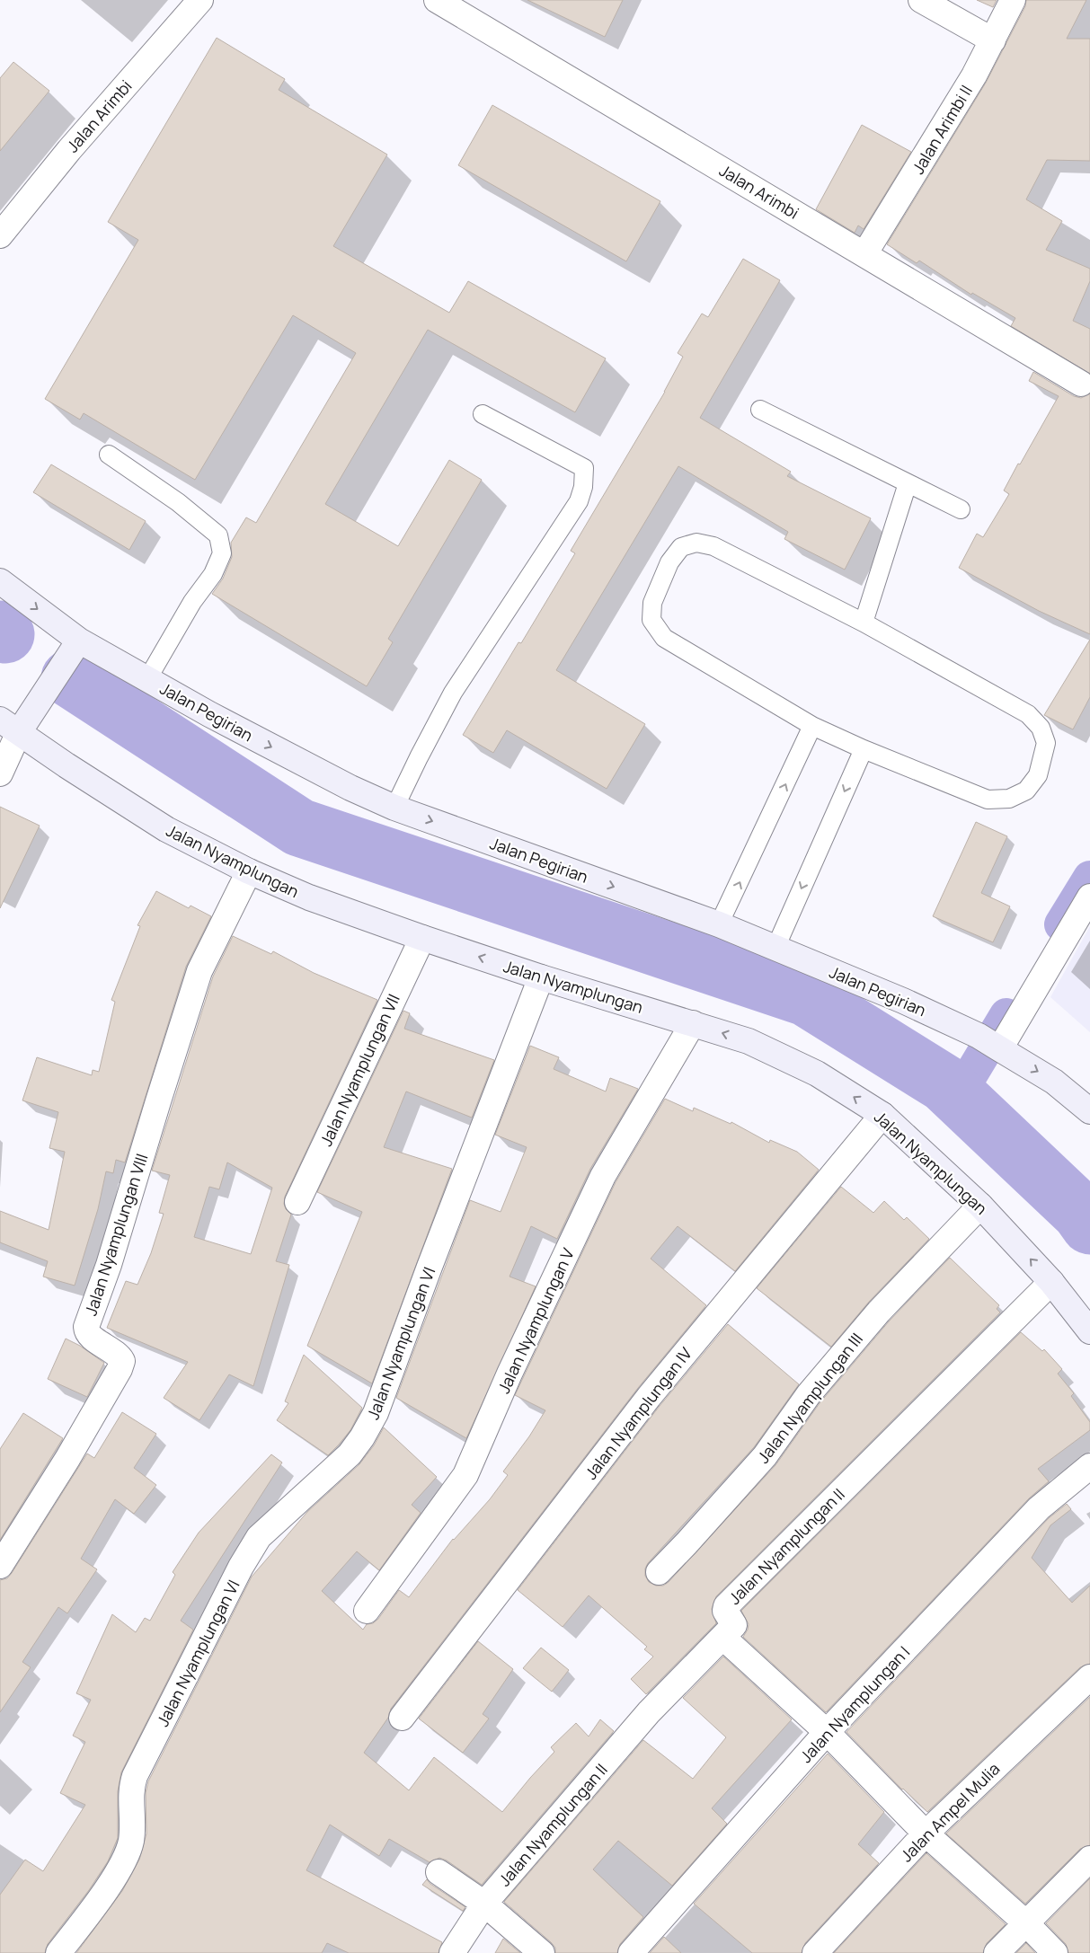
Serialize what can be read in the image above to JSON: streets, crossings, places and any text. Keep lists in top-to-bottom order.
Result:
{
  "streets": {
    "main road": ["Jalan Pegirian", "Jalan Nyamplungan"],
    "street": [
      "Jalan Arimbi",
      "Jalan Arimbi II",
      "Jalan Nyamplungan VII",
      "Jalan Nyamplungan VIII",
      "Jalan Nyamplungan V",
      "Jalan Nyamplungan VI",
      "Jalan Nyamplungan III",
      "Jalan Nyamplungan IV",
      "Jalan Nyamplungan II",
      "Jalan Nyamplungan I",
      "Jalan Ampel Mulia"
    ]
  },
  "crossings": [
    ["Jalan Arimbi", "Jalan Arimbi II"],
    ["Jalan Nyamplungan", "Jalan Nyamplungan VII"],
    ["Jalan Nyamplungan", "Jalan Nyamplungan VIII"],
    ["Jalan Nyamplungan", "Jalan Nyamplungan V"],
    ["Jalan Nyamplungan", "Jalan Nyamplungan VI"],
    ["Jalan Nyamplungan", "Jalan Nyamplungan III"],
    ["Jalan Nyamplungan", "Jalan Nyamplungan IV"],
    ["Jalan Nyamplungan", "Jalan Nyamplungan II"]
  ],
  "one_way": ["Jalan Pegirian"]
}
